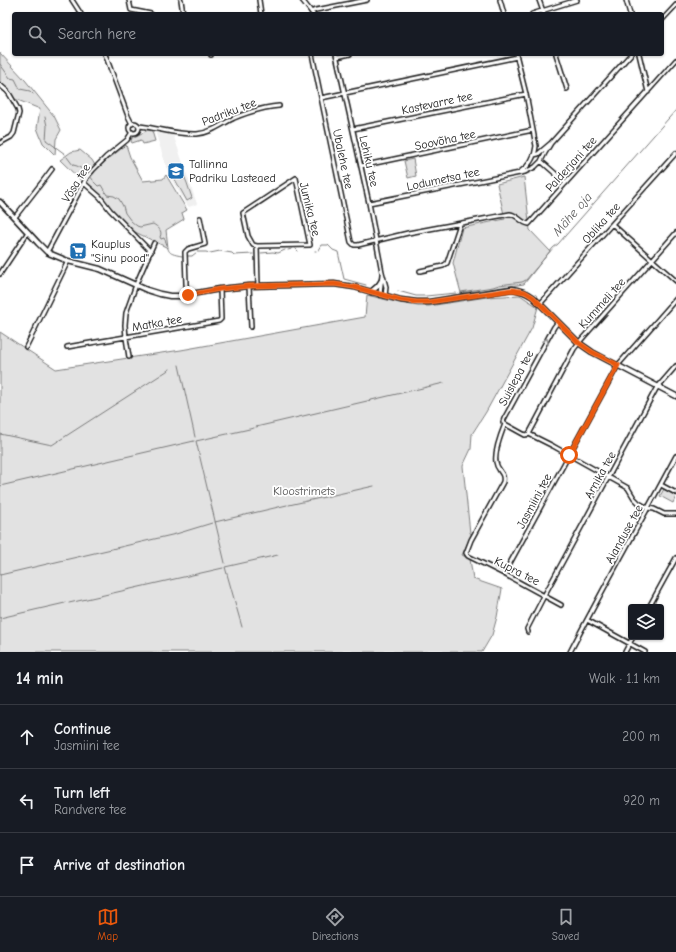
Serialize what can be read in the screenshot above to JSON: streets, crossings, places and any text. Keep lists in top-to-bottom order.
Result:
{
  "streets": {
    "street": [
      "Kastevarre tee",
      "Padriku tee",
      "Soovõha tee",
      "Ubalehe tee",
      "Lehiku tee",
      "Palderjani tee",
      "Lodumetsa tee",
      "Võsa tee",
      "Jumika tee",
      "Oblika tee",
      "Kummeli tee",
      "Matka tee",
      "Suislepa tee",
      "Arnika tee",
      "Jasmiini tee",
      "Aianduse tee",
      "Kupra tee"
    ]
  },
  "crossings": [
    ["Kastevarre tee", "Lehiku tee"],
    ["Padriku tee", "Võsa tee"],
    ["Soovõha tee", "Lehiku tee"],
    ["Ubalehe tee", "Lehiku tee"],
    ["Ubalehe tee", "Palderjani tee"],
    ["Lehiku tee", "Palderjani tee"],
    ["Lehiku tee", "Lodumetsa tee"],
    ["Suislepa tee", "Kupra tee"],
    ["Arnika tee", "Kupra tee"],
    ["Jasmiini tee", "Kupra tee"]
  ],
  "one_way": ["Suislepa tee"],
  "water": ["Mähe oja"],
  "parks": ["Kloostrimets"],
  "places": {
    "school or university": ["Tallinna Padriku Lasteaed"],
    "supermarket": ["Kauplus \"Sinu pood\""]
  },
  "page": {
    "search": "Search here",
    "heading": ["14 min", "Walk · 1.1 km"],
    "list": [
      ["Continue", "Jasmiini tee", "200 m"],
      ["Turn left", "Randvere tee", "920 m"],
      "Arrive at destination"
    ],
    "nav": ["Map", "Directions", "Saved"]
  }
}
